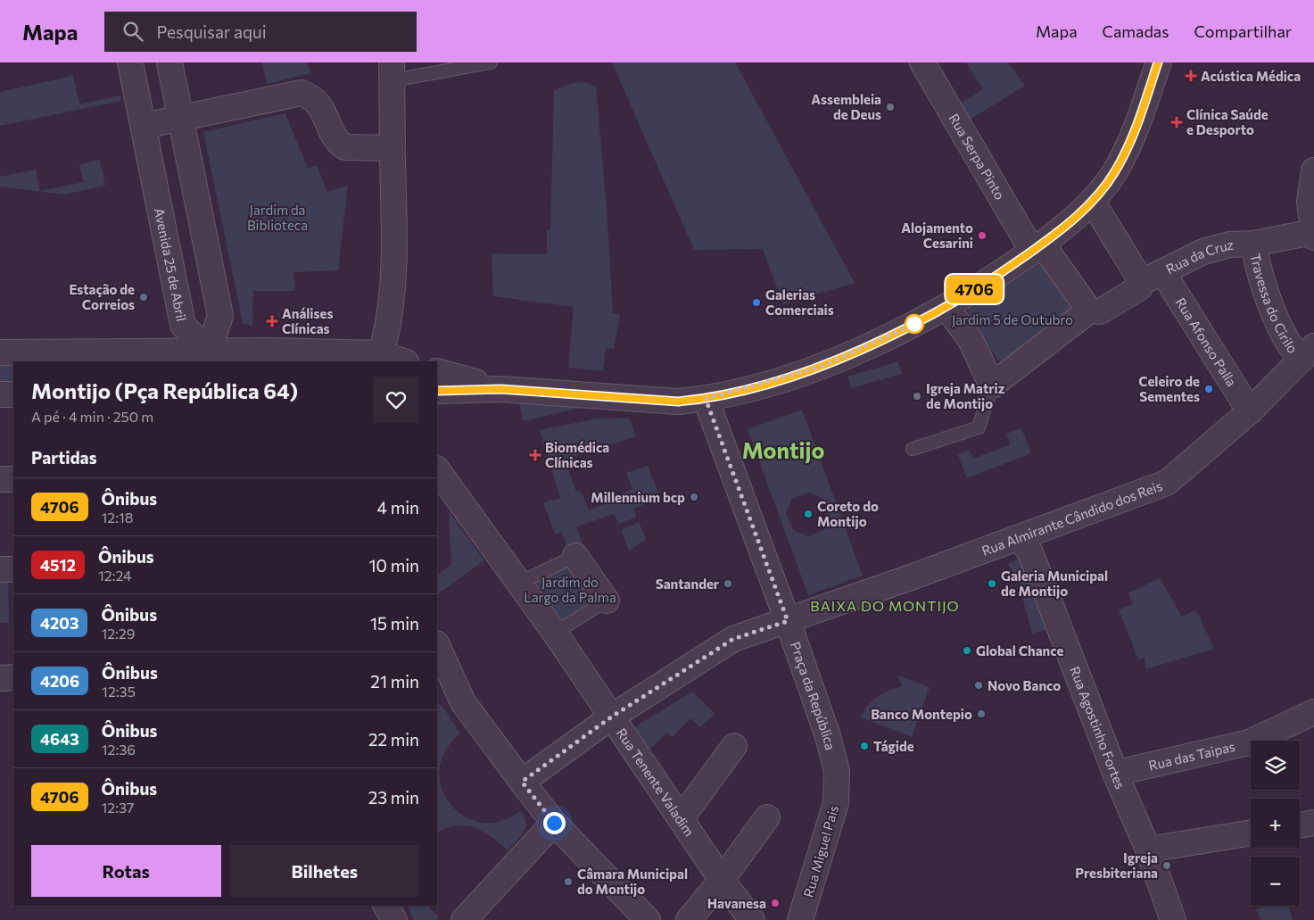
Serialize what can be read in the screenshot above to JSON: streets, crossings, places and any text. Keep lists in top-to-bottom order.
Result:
{
  "streets": {
    "street": [
      "Rua Serpa Pinto",
      "Rua da Cruz",
      "Avenida 25 de Abril",
      "Travessa do Cirilo",
      "Rua Afonso Palla",
      "Rua Almirante Cândido dos Reis",
      "Praça da República",
      "Rua Agostinho Fortes",
      "Rua das Taipas",
      "Rua Tenente Valadim",
      "Rua Miguel Pais"
    ]
  },
  "crossings": [
    ["Rua Serpa Pinto", "Rua da Cruz"],
    ["Rua da Cruz", "Travessa do Cirilo"],
    ["Rua da Cruz", "Rua Afonso Palla"],
    ["Travessa do Cirilo", "Rua Almirante Cândido dos Reis"],
    ["Rua Afonso Palla", "Rua Almirante Cândido dos Reis"],
    ["Rua Almirante Cândido dos Reis", "Praça da República"],
    ["Rua Almirante Cândido dos Reis", "Rua Agostinho Fortes"],
    ["Rua Almirante Cândido dos Reis", "Rua Tenente Valadim"],
    ["Praça da República", "Rua Miguel Pais"],
    ["Rua Agostinho Fortes", "Rua das Taipas"]
  ],
  "districts": ["Montijo", "BAIXA DO MONTIJO"],
  "parks": ["Jardim da Biblioteca", "Jardim 5 de Outubro", "Jardim do Largo da Palma"],
  "places": {
    "health": [
      "Acústica Médica",
      "Clínica Saúde e Desporto",
      "Análises Clínicas",
      "Biomédica Clínicas"
    ],
    "other": [
      "Assembleia de Deus",
      "Alojamento Cesarini",
      "Estação de Correios",
      "Galerias Comerciais",
      "Celeiro de Sementes",
      "Igreja Matriz de Montijo",
      "Millennium bcp",
      "Coreto do Montijo",
      "Santander",
      "Galeria Municipal de Montijo",
      "Global Chance",
      "Novo Banco",
      "Banco Montepio",
      "Tágide",
      "Igreja Presbiteriana",
      "Câmara Municipal do Montijo",
      "Havanesa"
    ]
  },
  "lines": ["bus line 4706"],
  "page": {
    "header": "Mapa",
    "search": "Pesquisar aqui",
    "nav": ["Mapa", "Camadas", "Compartilhar"],
    "on_map": "4706",
    "heading": [
      ["Montijo (Pça República 64)", "A pé · 4 min · 250 m"],
      "Partidas"
    ],
    "list": [
      {
        "mark": "4706",
        "name": "Ônibus",
        "note": "12:18",
        "value": "4 min"
      },
      {
        "mark": "4512",
        "name": "Ônibus",
        "note": "12:24",
        "value": "10 min"
      },
      {
        "mark": "4203",
        "name": "Ônibus",
        "note": "12:29",
        "value": "15 min"
      },
      {
        "mark": "4206",
        "name": "Ônibus",
        "note": "12:35",
        "value": "21 min"
      },
      {
        "mark": "4643",
        "name": "Ônibus",
        "note": "12:36",
        "value": "22 min"
      },
      {
        "mark": "4706",
        "name": "Ônibus",
        "note": "12:37",
        "value": "23 min"
      }
    ],
    "map_buttons": ["+", "−"],
    "buttons": ["Rotas", "Bilhetes"]
  }
}
